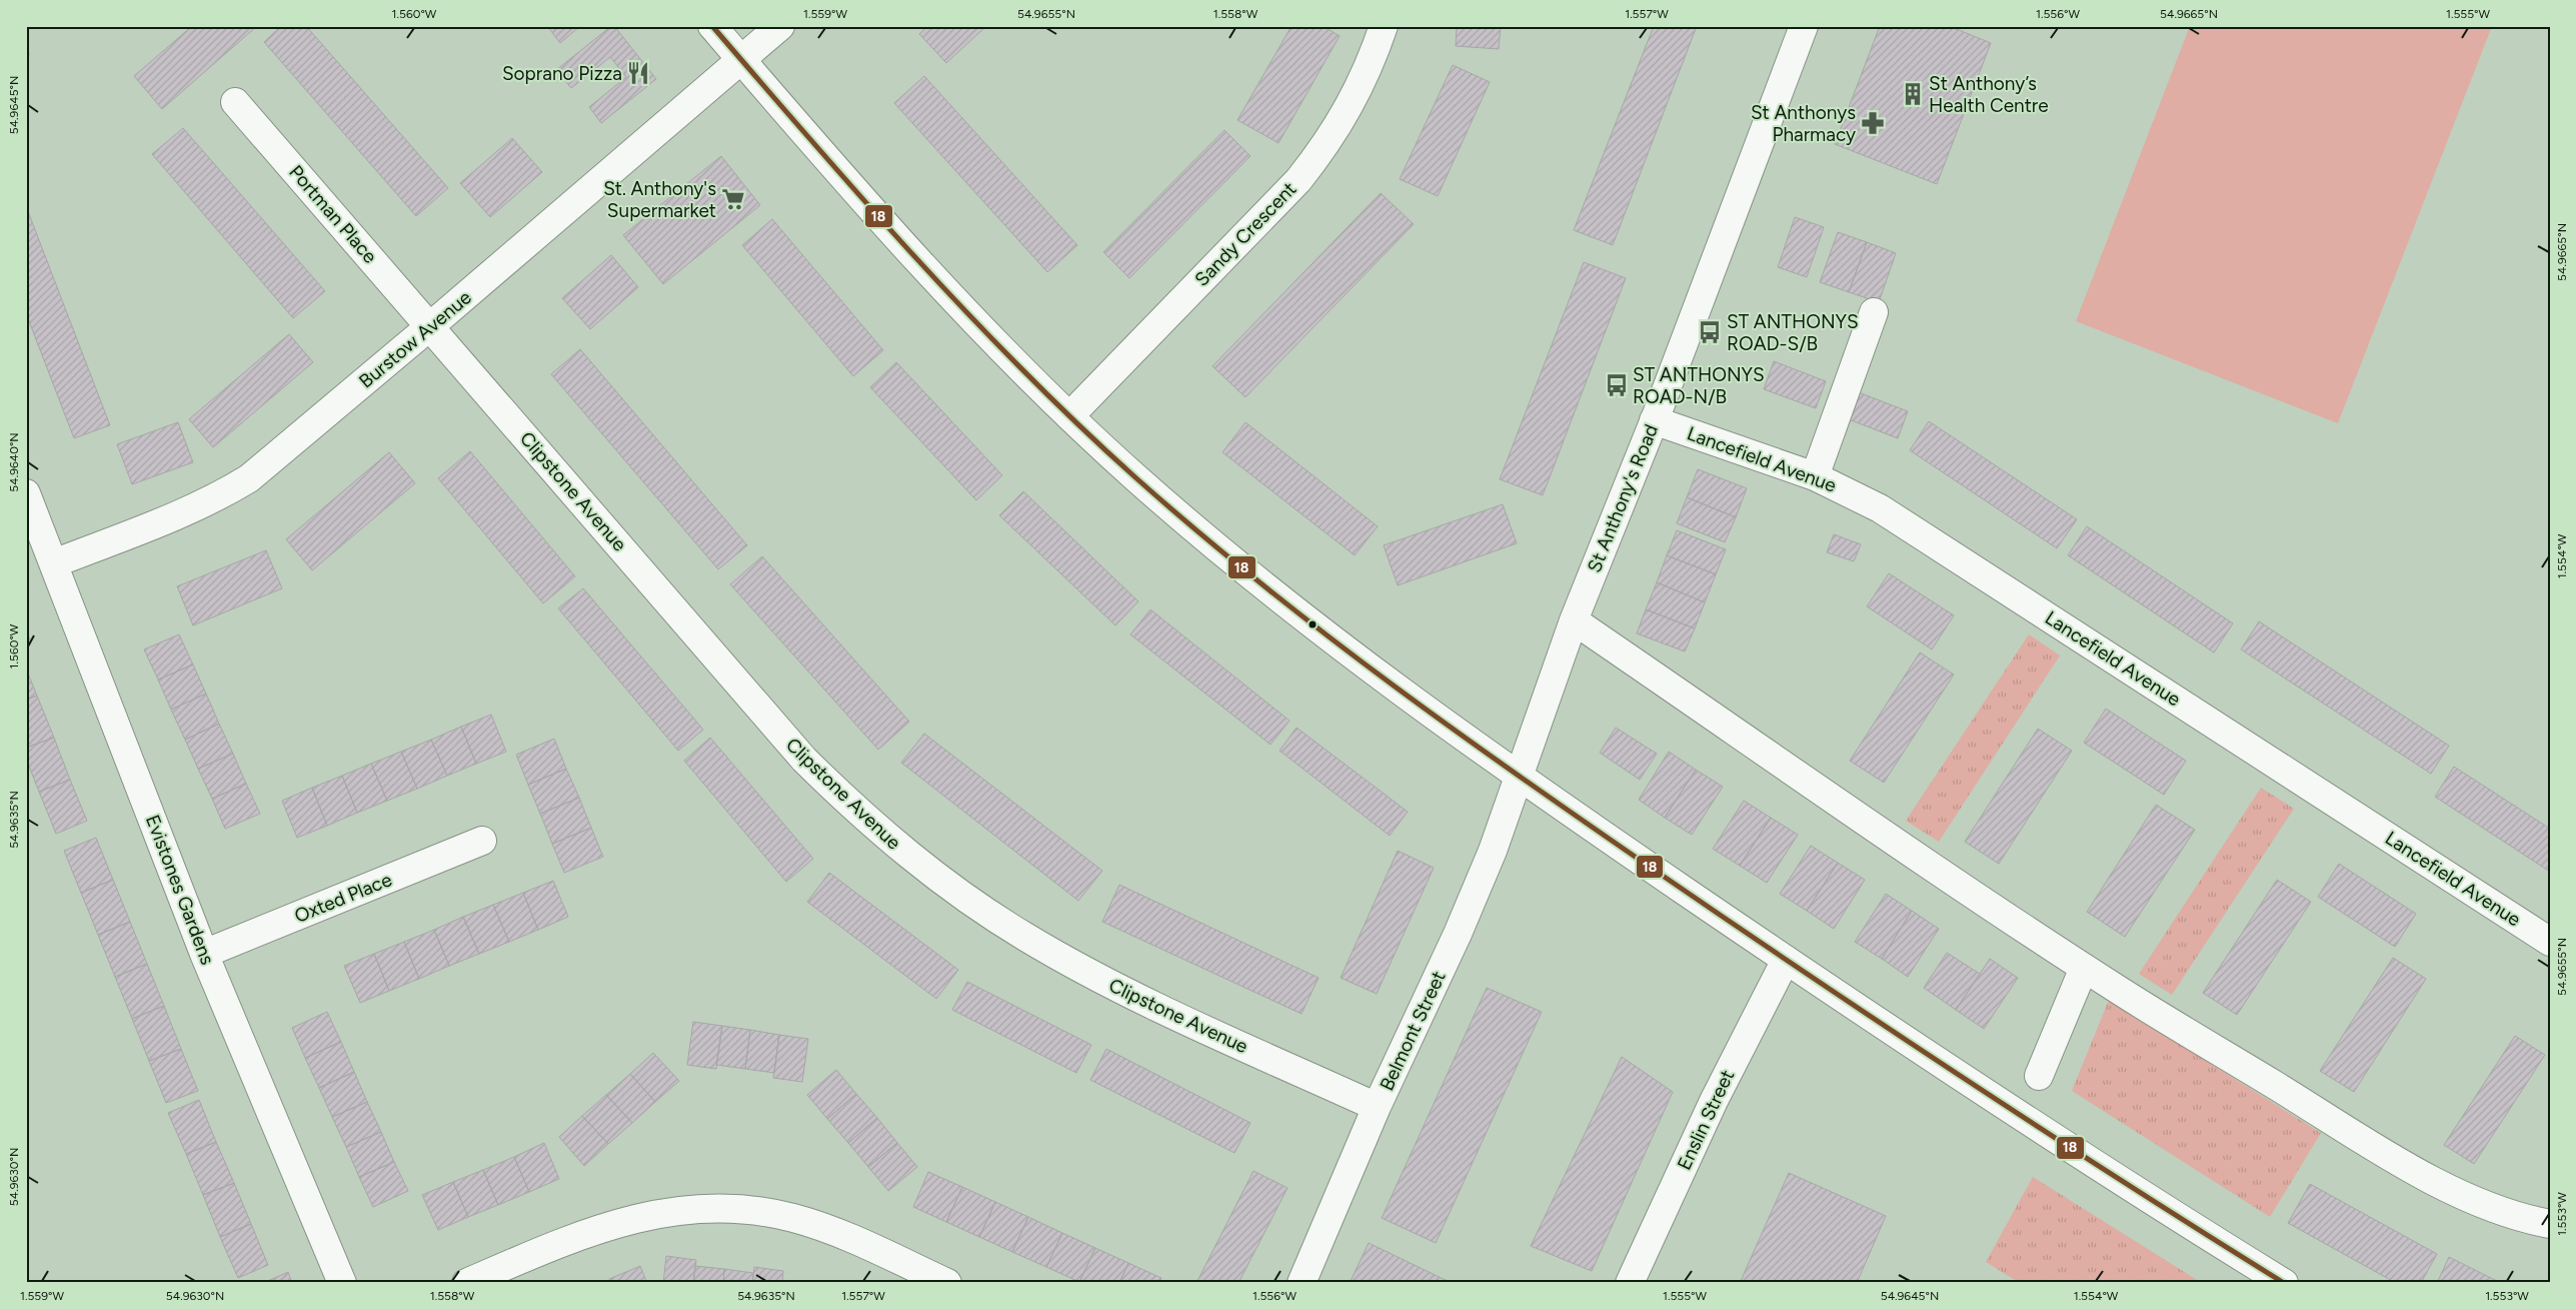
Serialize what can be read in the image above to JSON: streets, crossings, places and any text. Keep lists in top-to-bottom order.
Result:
{
  "streets": {
    "street": [
      "Portman Place",
      "Sandy Crescent",
      "Burstow Avenue",
      "Lancefield Avenue",
      "Clipstone Avenue",
      "St Anthony's Road",
      "Evistones Gardens",
      "Oxted Place",
      "Belmont Street",
      "Enslin Street"
    ]
  },
  "crossings": [
    ["Portman Place", "Burstow Avenue"],
    ["Portman Place", "Clipstone Avenue"],
    ["Burstow Avenue", "Clipstone Avenue"],
    ["Burstow Avenue", "Evistones Gardens"],
    ["Lancefield Avenue", "St Anthony's Road"],
    ["Clipstone Avenue", "Belmont Street"],
    ["St Anthony's Road", "Belmont Street"],
    ["Evistones Gardens", "Oxted Place"]
  ],
  "places": {
    "restaurant": ["Soprano Pizza"],
    "building": ["St Anthony’s Health Centre"],
    "pharmacy": ["St Anthonys Pharmacy"],
    "supermarket": ["St. Anthony's Supermarket"],
    "bus stop": ["ST ANTHONYS ROAD-S/B", "ST ANTHONYS ROAD-N/B"]
  },
  "lines": ["transit line 18"],
  "coordinates": [
    "1.560°W",
    "1.559°W",
    "54.9655°N",
    "1.558°W",
    "1.557°W",
    "1.556°W",
    "54.9665°N",
    "1.555°W",
    "54.9645°N",
    "54.9640°N",
    "1.554°W",
    "54.9635°N",
    "54.9630°N",
    "1.553°W"
  ]
}
